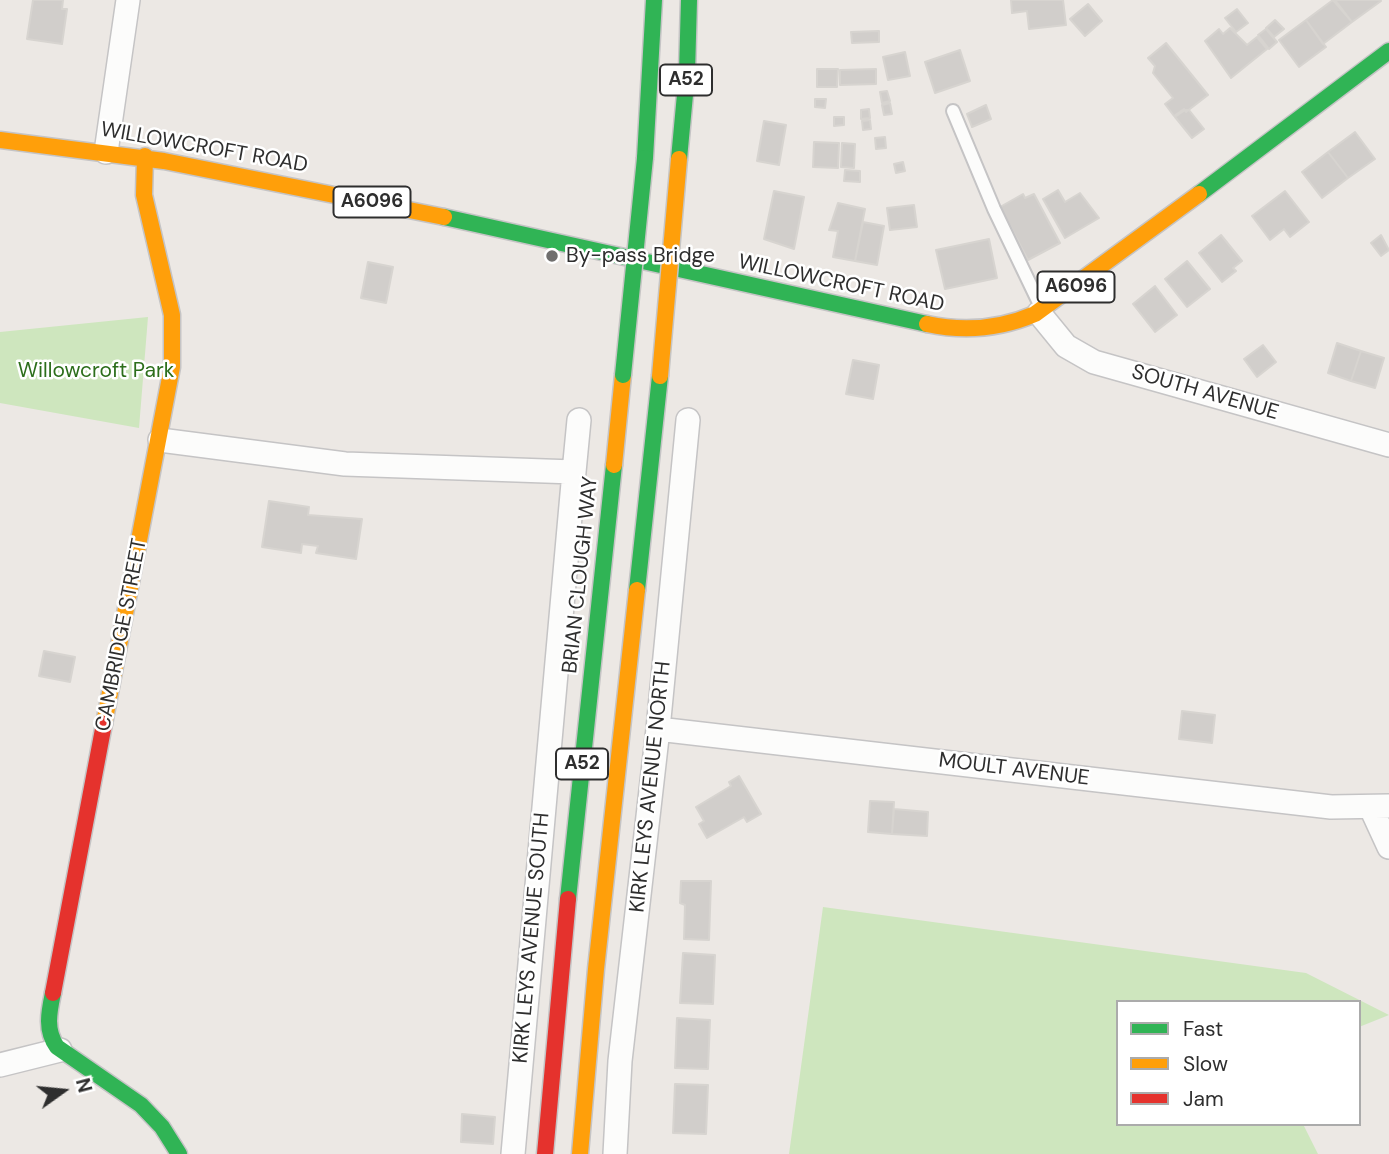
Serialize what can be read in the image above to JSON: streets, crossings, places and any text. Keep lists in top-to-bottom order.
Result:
{
  "streets": {
    "main road": [
      "A52",
      "WILLOWCROFT ROAD",
      "A6096",
      "BRIAN CLOUGH WAY",
      "CAMBRIDGE STREET"
    ],
    "street": [
      "SOUTH AVENUE",
      "MOULT AVENUE",
      "KIRK LEYS AVENUE NORTH",
      "KIRK LEYS AVENUE SOUTH"
    ]
  },
  "crossings": [
    ["WILLOWCROFT ROAD", "SOUTH AVENUE"],
    ["WILLOWCROFT ROAD", "CAMBRIDGE STREET"],
    ["MOULT AVENUE", "KIRK LEYS AVENUE NORTH"]
  ],
  "parks": ["Willowcroft Park"],
  "places": ["By-pass Bridge"],
  "legend": ["Fast", "Slow", "Jam"],
  "north": "right"
}
